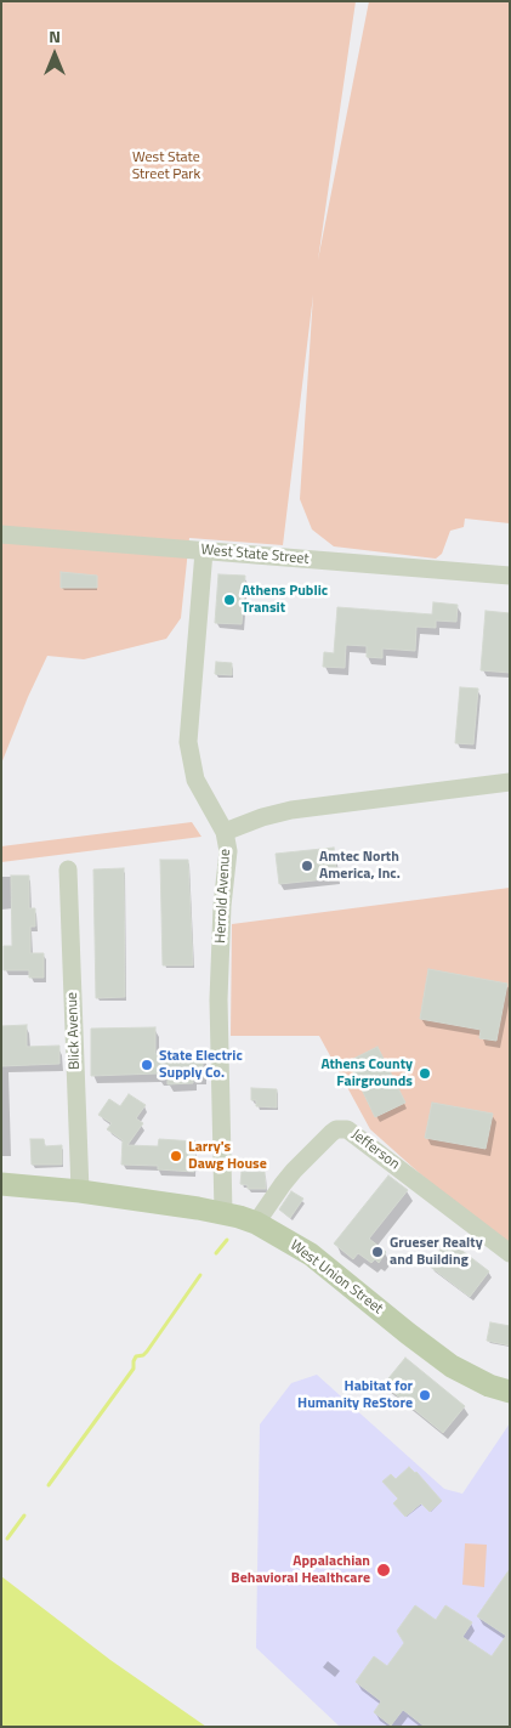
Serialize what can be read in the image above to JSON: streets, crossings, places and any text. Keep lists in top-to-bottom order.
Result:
{
  "streets": {
    "main road": ["West Union Street"],
    "street": [
      "West State Street",
      "Herrold Avenue",
      "Blick Avenue",
      "Jefferson"
    ]
  },
  "crossings": [
    ["West State Street", "Herrold Avenue"],
    ["Herrold Avenue", "West Union Street"],
    ["Blick Avenue", "West Union Street"],
    ["Jefferson", "West Union Street"]
  ],
  "parks": ["West State Street Park"],
  "places": [
    "Athens Public Transit",
    "Amtec North America, Inc.",
    "State Electric Supply Co.",
    "Athens County Fairgrounds",
    "Larry's Dawg House",
    "Grueser Realty and Building",
    "Habitat for Humanity ReStore",
    "Appalachian Behavioral Healthcare"
  ],
  "north": "top"
}
